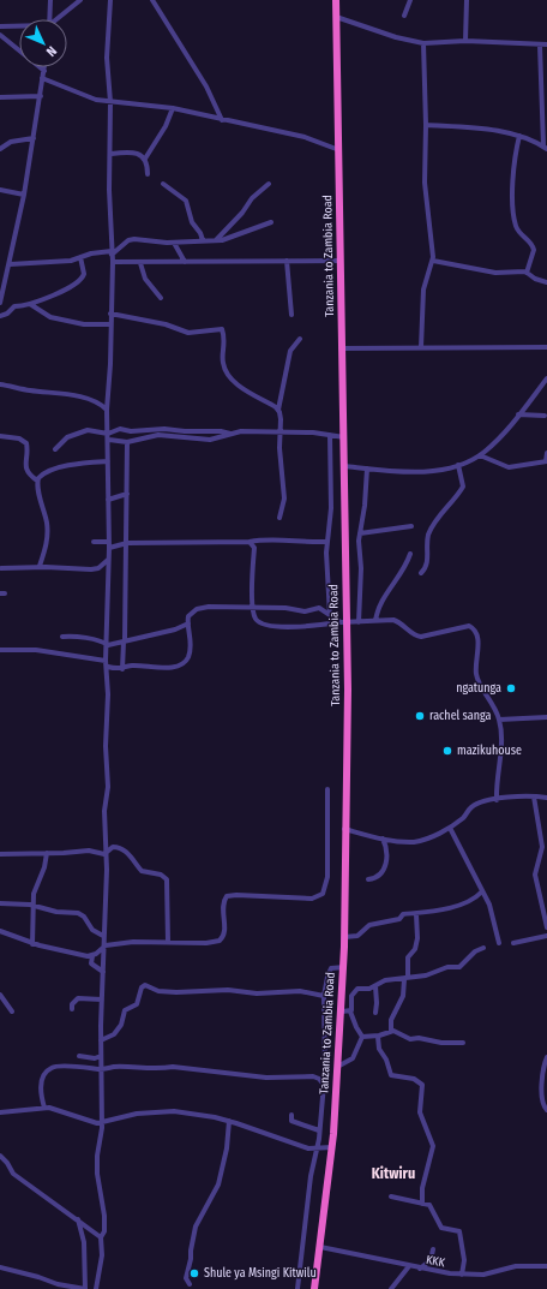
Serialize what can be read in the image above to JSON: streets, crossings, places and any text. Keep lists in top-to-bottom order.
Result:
{
  "streets": {
    "highway": ["Tanzania to Zambia Road"],
    "street": ["KKK"]
  },
  "crossings": [
    ["Tanzania to Zambia Road", "KKK"]
  ],
  "districts": ["Kitwiru"],
  "places": [
    "ngatunga",
    "rachel sanga",
    "mazikuhouse",
    "Shule ya Msingi Kitwilu"
  ],
  "north": "bottom right"
}
